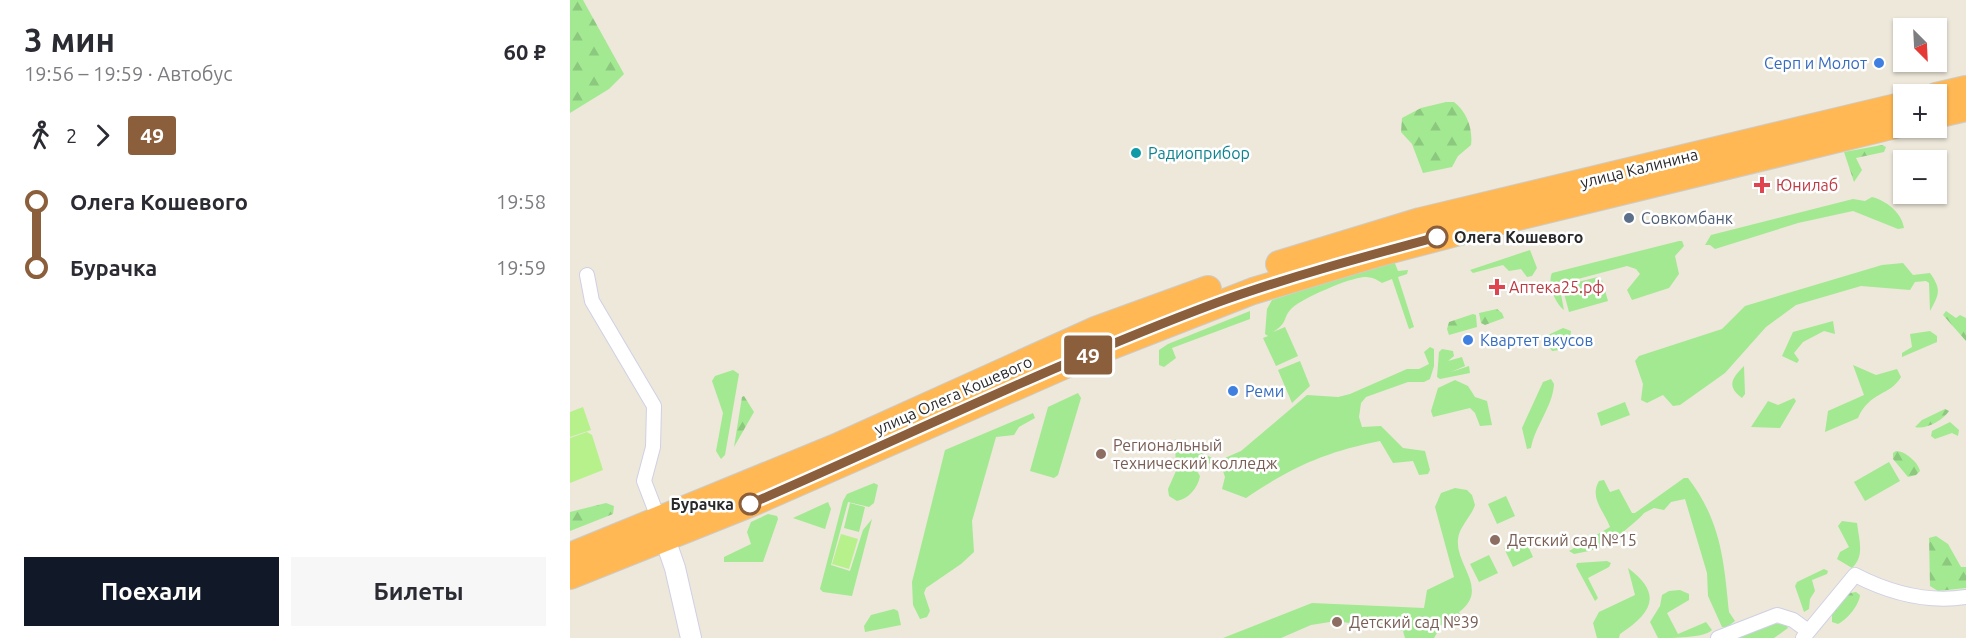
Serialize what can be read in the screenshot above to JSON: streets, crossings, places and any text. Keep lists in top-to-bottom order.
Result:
{
  "streets": {
    "highway": ["улица Калинина", "улица Олега Кошевого"]
  },
  "crossings": [
    ["улица Калинина", "улица Олега Кошевого"]
  ],
  "places": {
    "other": [
      "Серп и Молот",
      "Радиоприбор",
      "Совкомбанк",
      "Олега Кошевого",
      "Квартет вкусов",
      "Реми",
      "Региональный технический колледж",
      "Бурачка",
      "Детский сад №15",
      "Детский сад №39"
    ],
    "health": ["Юнилаб", "Аптека25.рф"]
  },
  "lines": ["bus line 49"],
  "north": "bottom right",
  "page": {
    "heading": ["3 мин", "19:56 – 19:59 · Автобус", "60 ₽"],
    "on_map": "49",
    "map_buttons": ["+", "−"],
    "legs": ["2", "49"],
    "list": [
      {
        "name": "Олега Кошевого",
        "value": "19:58"
      },
      {
        "name": "Бурачка",
        "value": "19:59"
      }
    ],
    "buttons": ["Поехали", "Билеты"]
  }
}
